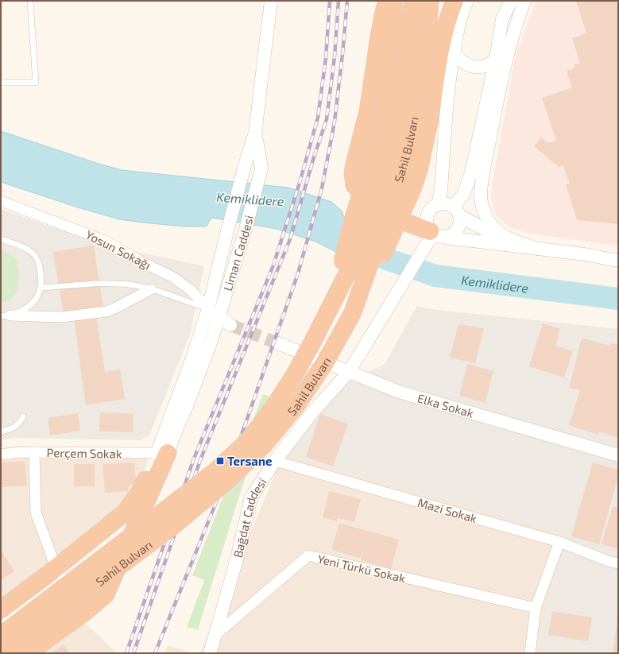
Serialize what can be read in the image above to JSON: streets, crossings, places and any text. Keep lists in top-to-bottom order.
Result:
{
  "streets": {
    "highway": ["Sahil Bulvarı"],
    "street": [
      "Yosun Sokağı",
      "Liman Caddesi",
      "Elka Sokak",
      "Perçem Sokak",
      "Mazi Sokak",
      "Bağdat Caddesi",
      "Yeni Türkü Sokak"
    ]
  },
  "crossings": [
    ["Yosun Sokağı", "Liman Caddesi"],
    ["Liman Caddesi", "Perçem Sokak"],
    ["Elka Sokak", "Bağdat Caddesi"],
    ["Mazi Sokak", "Bağdat Caddesi"],
    ["Bağdat Caddesi", "Yeni Türkü Sokak"]
  ],
  "water": ["Kemiklidere"],
  "places": {
    "transit": ["Tersane"]
  }
}
